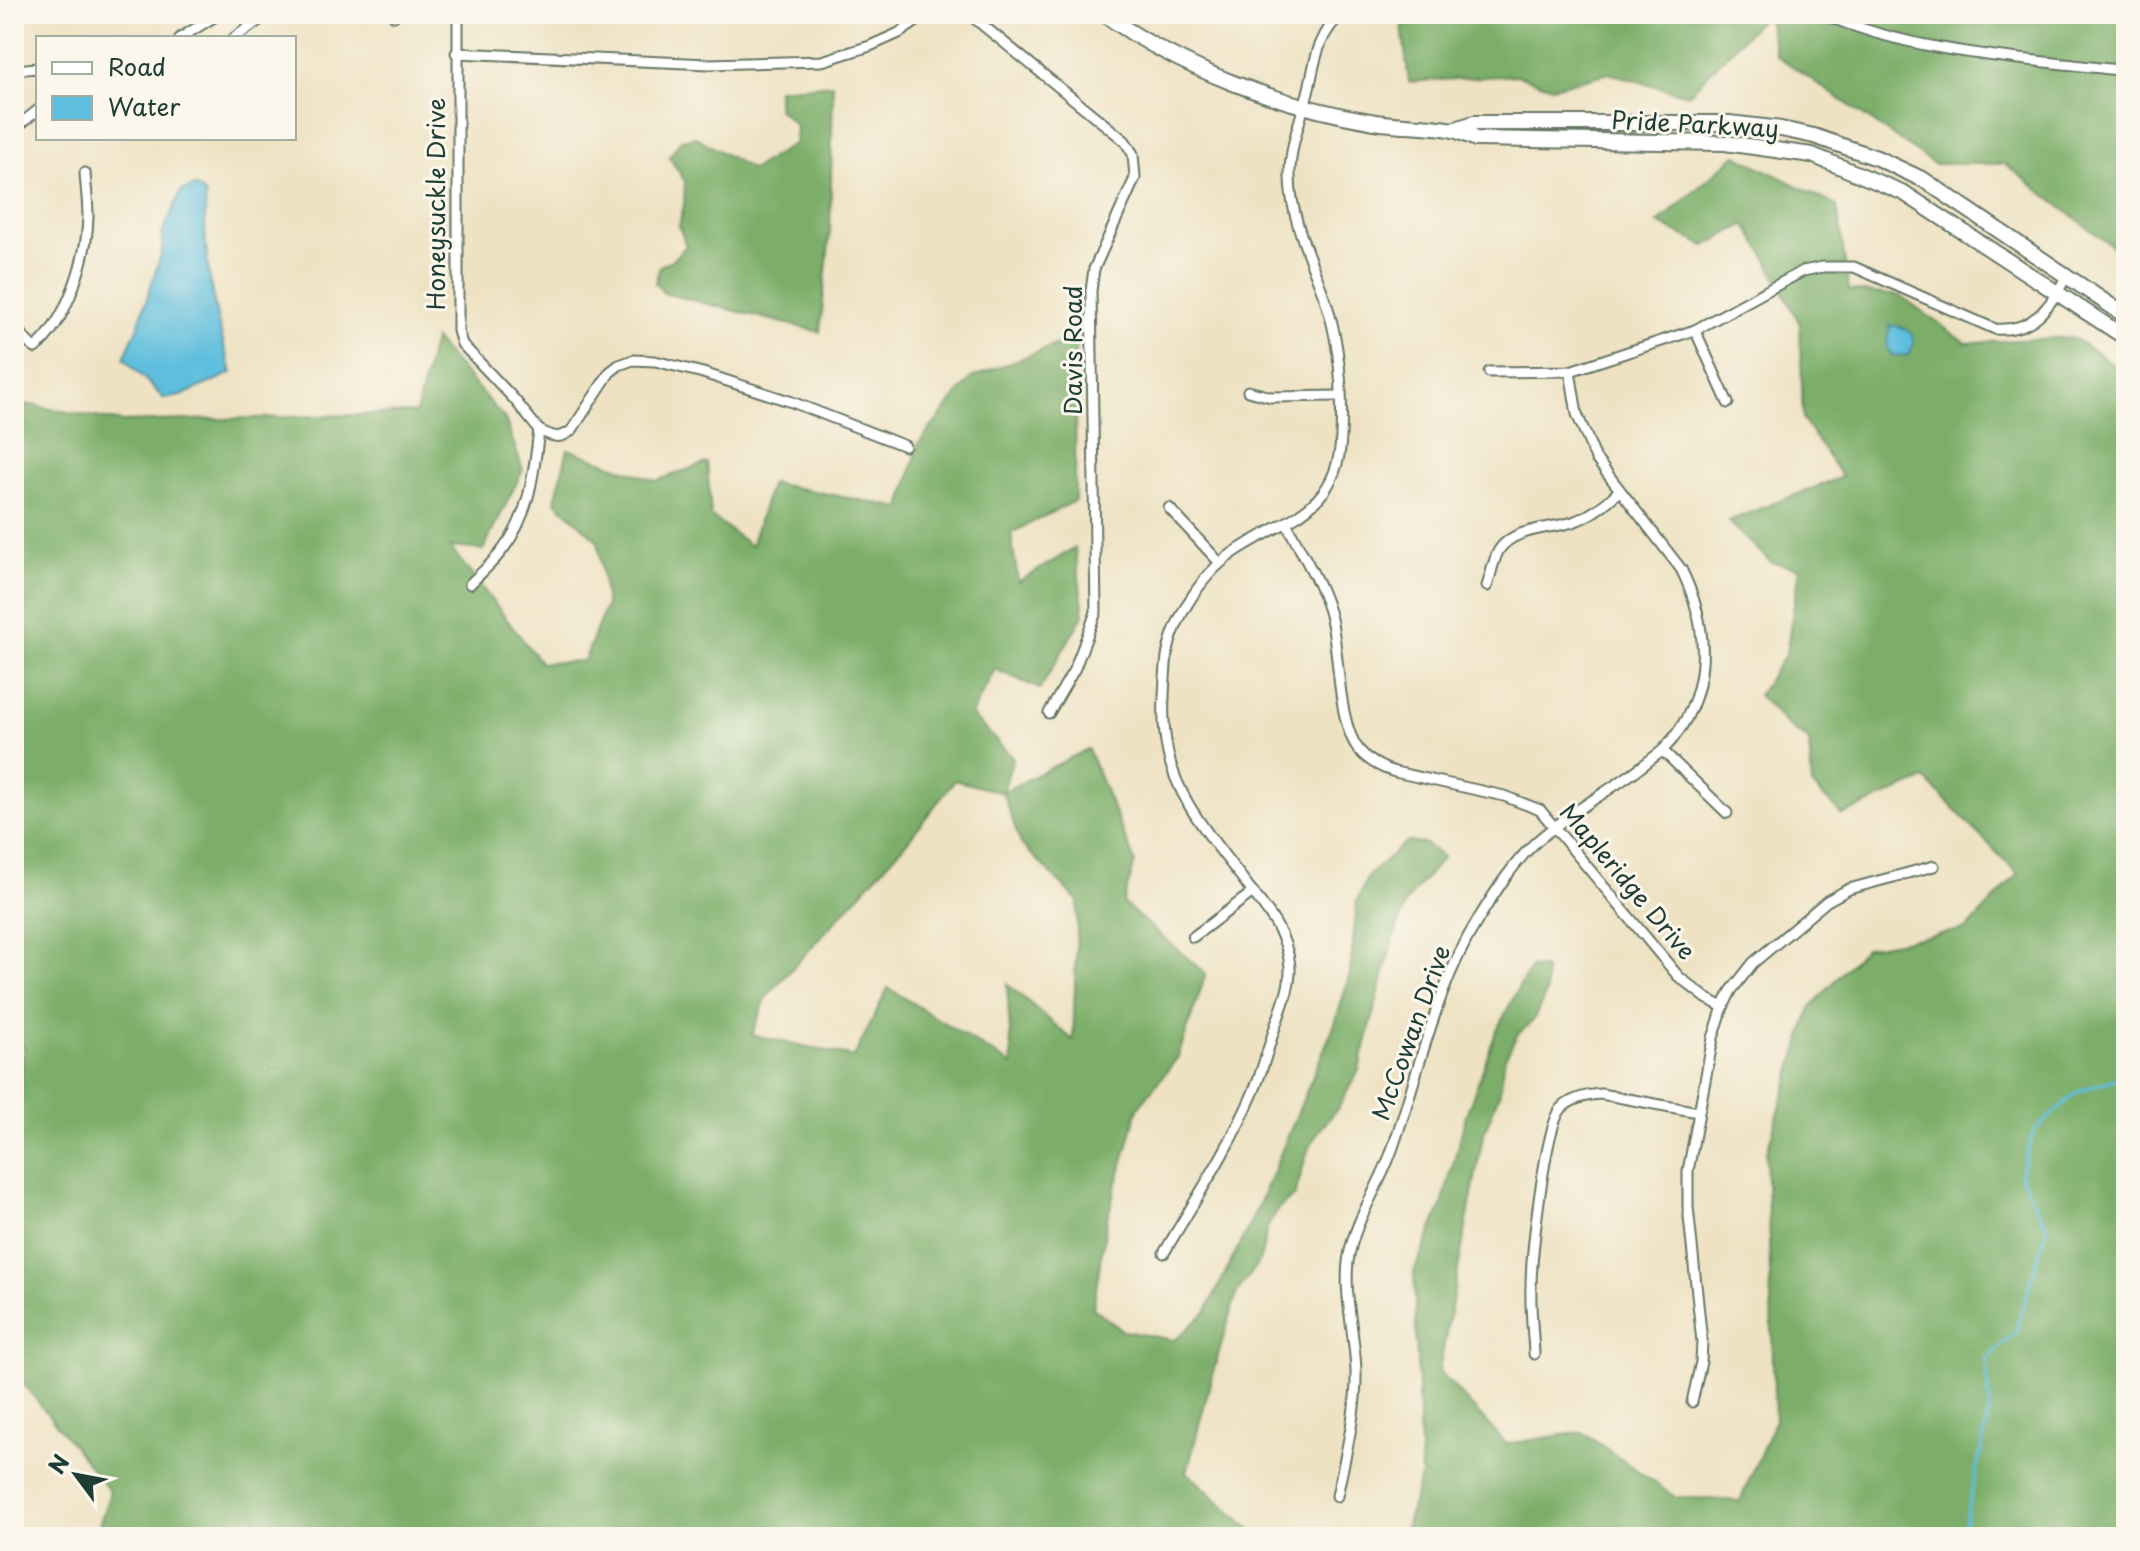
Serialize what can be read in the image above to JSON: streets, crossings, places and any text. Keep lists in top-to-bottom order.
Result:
{
  "streets": {
    "main road": ["Pride Parkway"],
    "street": [
      "Honeysuckle Drive",
      "Davis Road",
      "Mapleridge Drive",
      "McCowan Drive"
    ]
  },
  "crossings": [
    ["Mapleridge Drive", "McCowan Drive"]
  ],
  "legend": ["Road", "Water"],
  "north": "top left"
}
